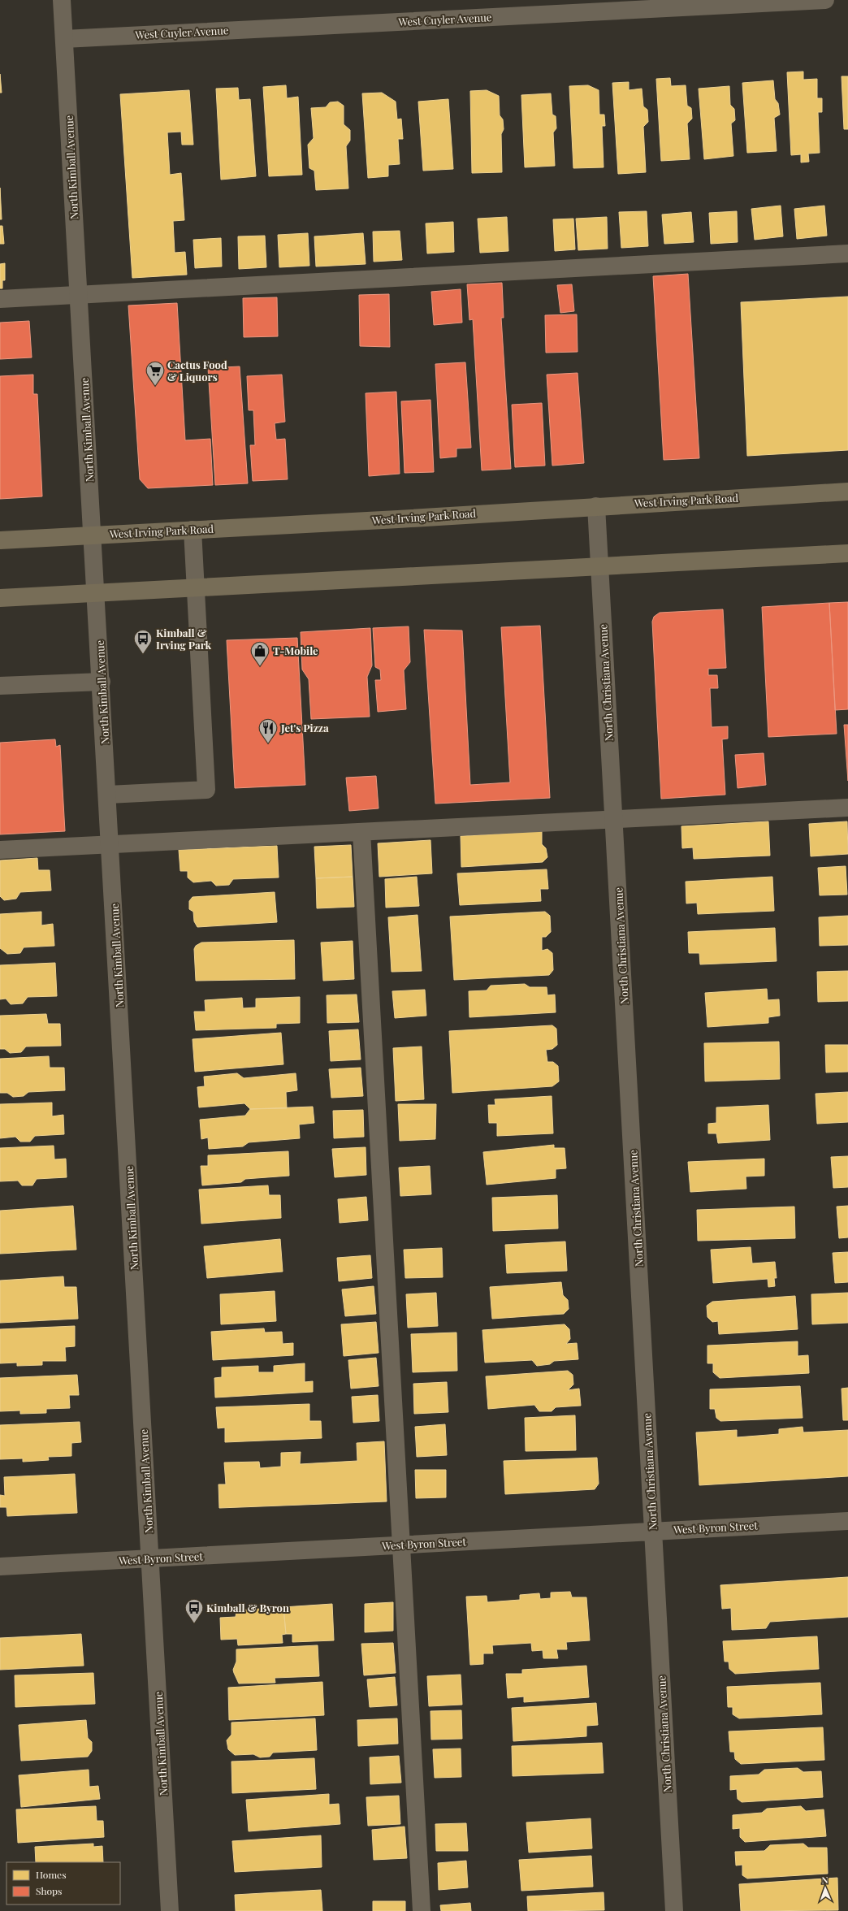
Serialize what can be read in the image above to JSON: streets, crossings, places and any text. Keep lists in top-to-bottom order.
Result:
{
  "streets": {
    "main road": ["West Irving Park Road"],
    "street": [
      "West Cuyler Avenue",
      "North Kimball Avenue",
      "North Christiana Avenue",
      "West Byron Street"
    ]
  },
  "crossings": [
    ["West Cuyler Avenue", "North Kimball Avenue"],
    ["North Kimball Avenue", "West Irving Park Road"],
    ["North Kimball Avenue", "West Byron Street"],
    ["West Irving Park Road", "North Christiana Avenue"],
    ["North Christiana Avenue", "West Byron Street"]
  ],
  "places": {
    "supermarket": ["Cactus Food & Liquors"],
    "bus stop": ["Kimball & Irving Park", "Kimball & Byron"],
    "shop": ["T-Mobile"],
    "restaurant": ["Jet's Pizza"]
  },
  "legend": ["Homes", "Shops"],
  "north": "top"
}
